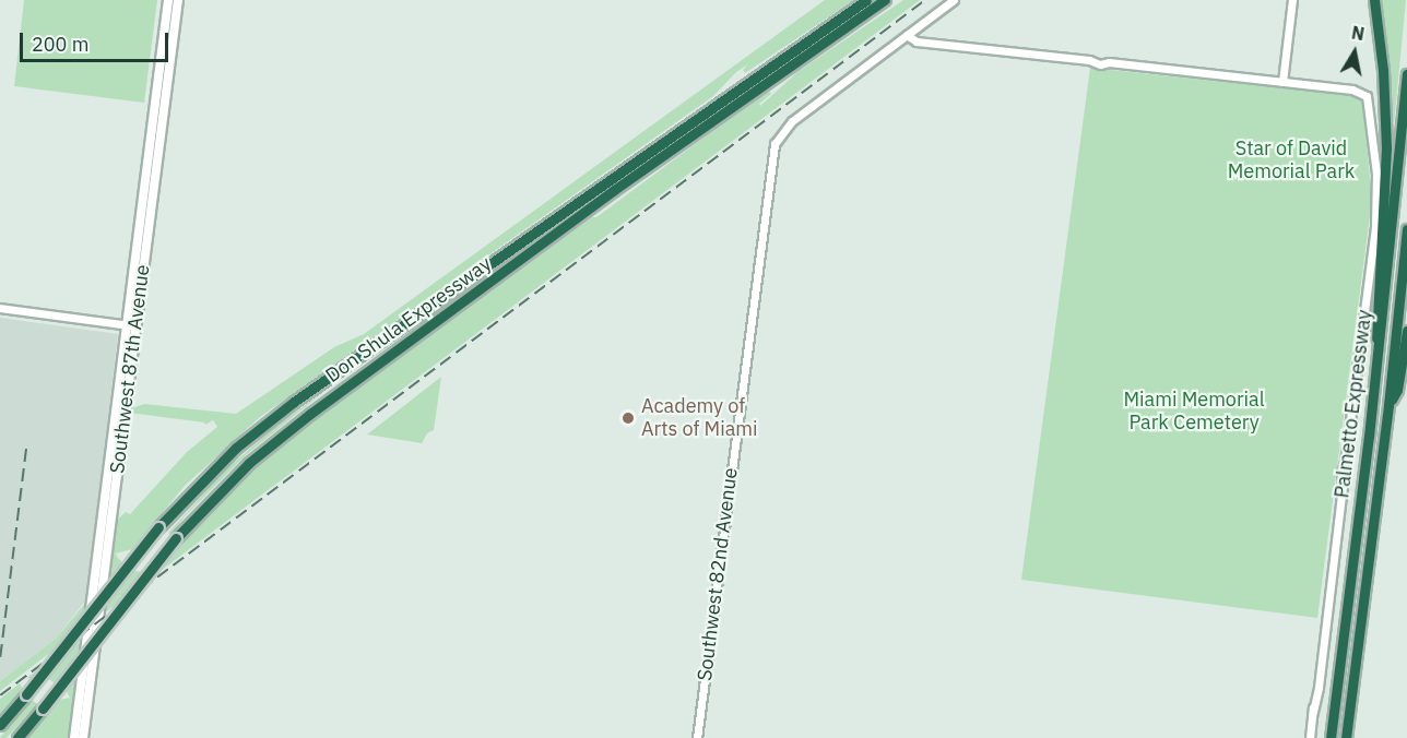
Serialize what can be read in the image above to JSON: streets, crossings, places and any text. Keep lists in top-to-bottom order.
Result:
{
  "streets": {
    "highway": ["Don Shula Expressway", "Palmetto Expressway"],
    "main road": ["Southwest 87th Avenue"],
    "street": ["Southwest 82nd Avenue"]
  },
  "parks": ["Star of David Memorial Park", "Miami Memorial Park Cemetery"],
  "places": ["Academy of Arts of Miami"],
  "scale_bar": "200 m",
  "north": "top"
}
